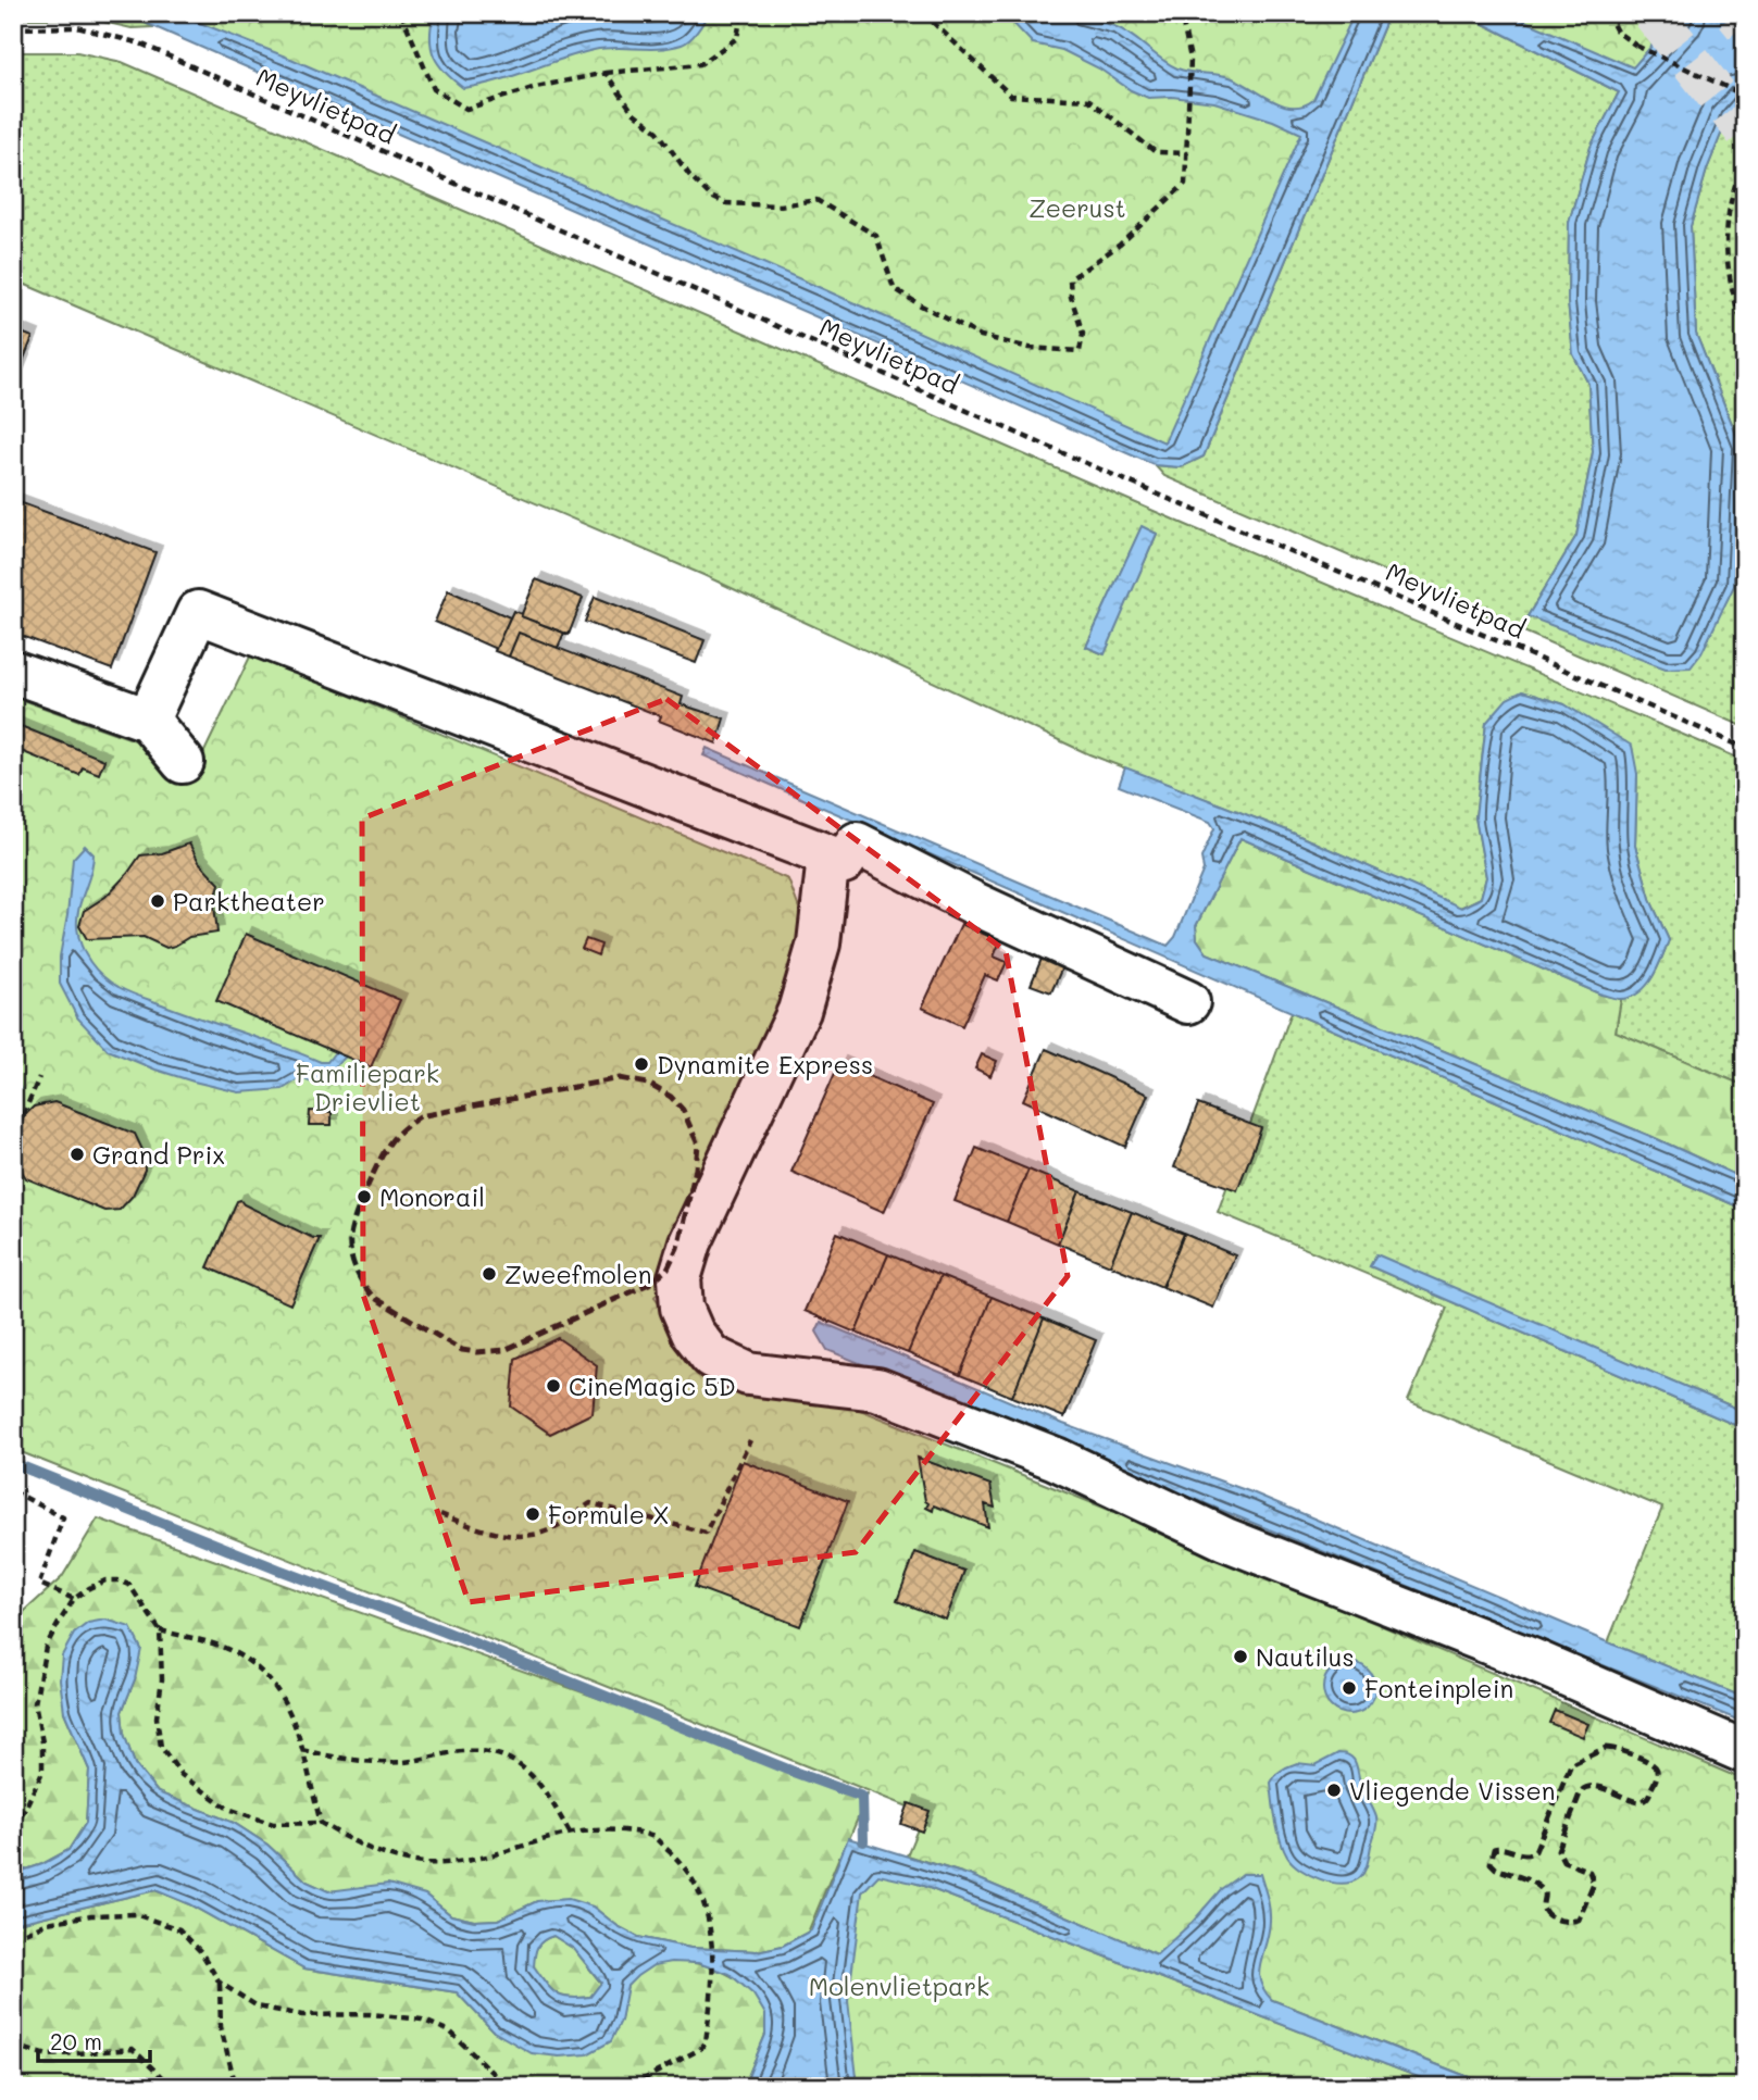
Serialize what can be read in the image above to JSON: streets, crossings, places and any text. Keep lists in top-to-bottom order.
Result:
{
  "streets": {
    "path": ["Meyvlietpad"]
  },
  "parks": ["Zeerust", "Familiepark Drievliet", "Molenvlietpark"],
  "places": [
    "Parktheater",
    "Dynamite Express",
    "Grand Prix",
    "Monorail",
    "Zweefmolen",
    "CineMagic 5D",
    "Formule X",
    "Nautilus",
    "Fonteinplein",
    "Vliegende Vissen"
  ],
  "scale_bar": "20 m"
}
